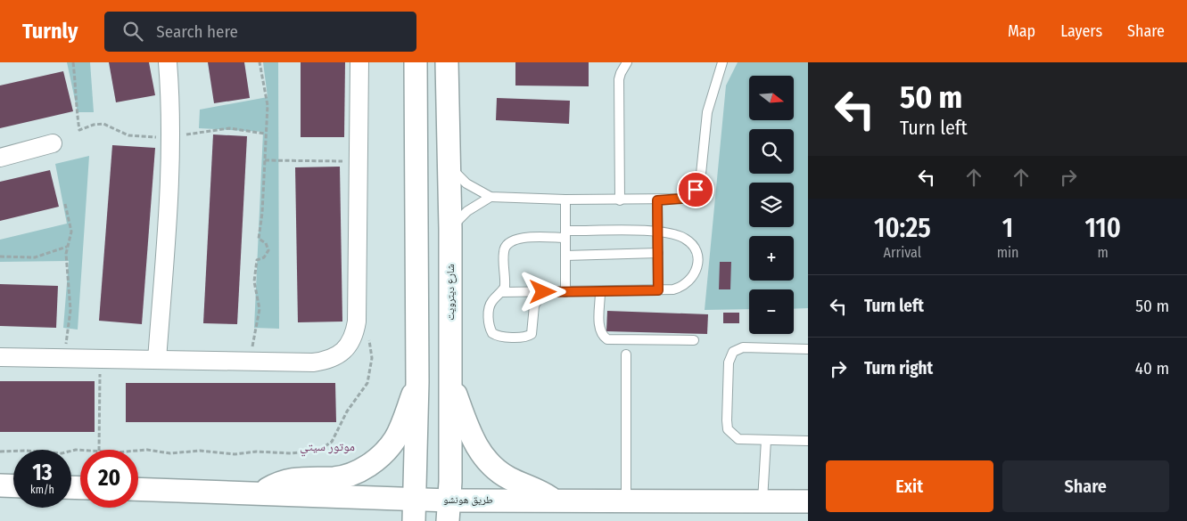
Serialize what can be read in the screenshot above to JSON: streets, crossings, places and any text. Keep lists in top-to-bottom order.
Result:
{
  "streets": {
    "street": ["شارع ديترويت", "طريق هونشو"]
  },
  "crossings": [
    ["شارع ديترويت", "طريق هونشو"]
  ],
  "districts": ["موتور سيتي"],
  "north": "right",
  "page": {
    "header": "Turnly",
    "search": "Search here",
    "nav": ["Map", "Layers", "Share"],
    "turn": ["50 m", "Turn left"],
    "map_buttons": ["+", "−"],
    "eta": [
      "10:25",
      "Arrival",
      "1",
      "min",
      "110",
      "m"
    ],
    "list": [
      {
        "name": "Turn left",
        "value": "50 m"
      },
      {
        "name": "Turn right",
        "value": "40 m"
      }
    ],
    "speed": "13 km/h",
    "limit": "20",
    "buttons": ["Exit", "Share"]
  }
}
